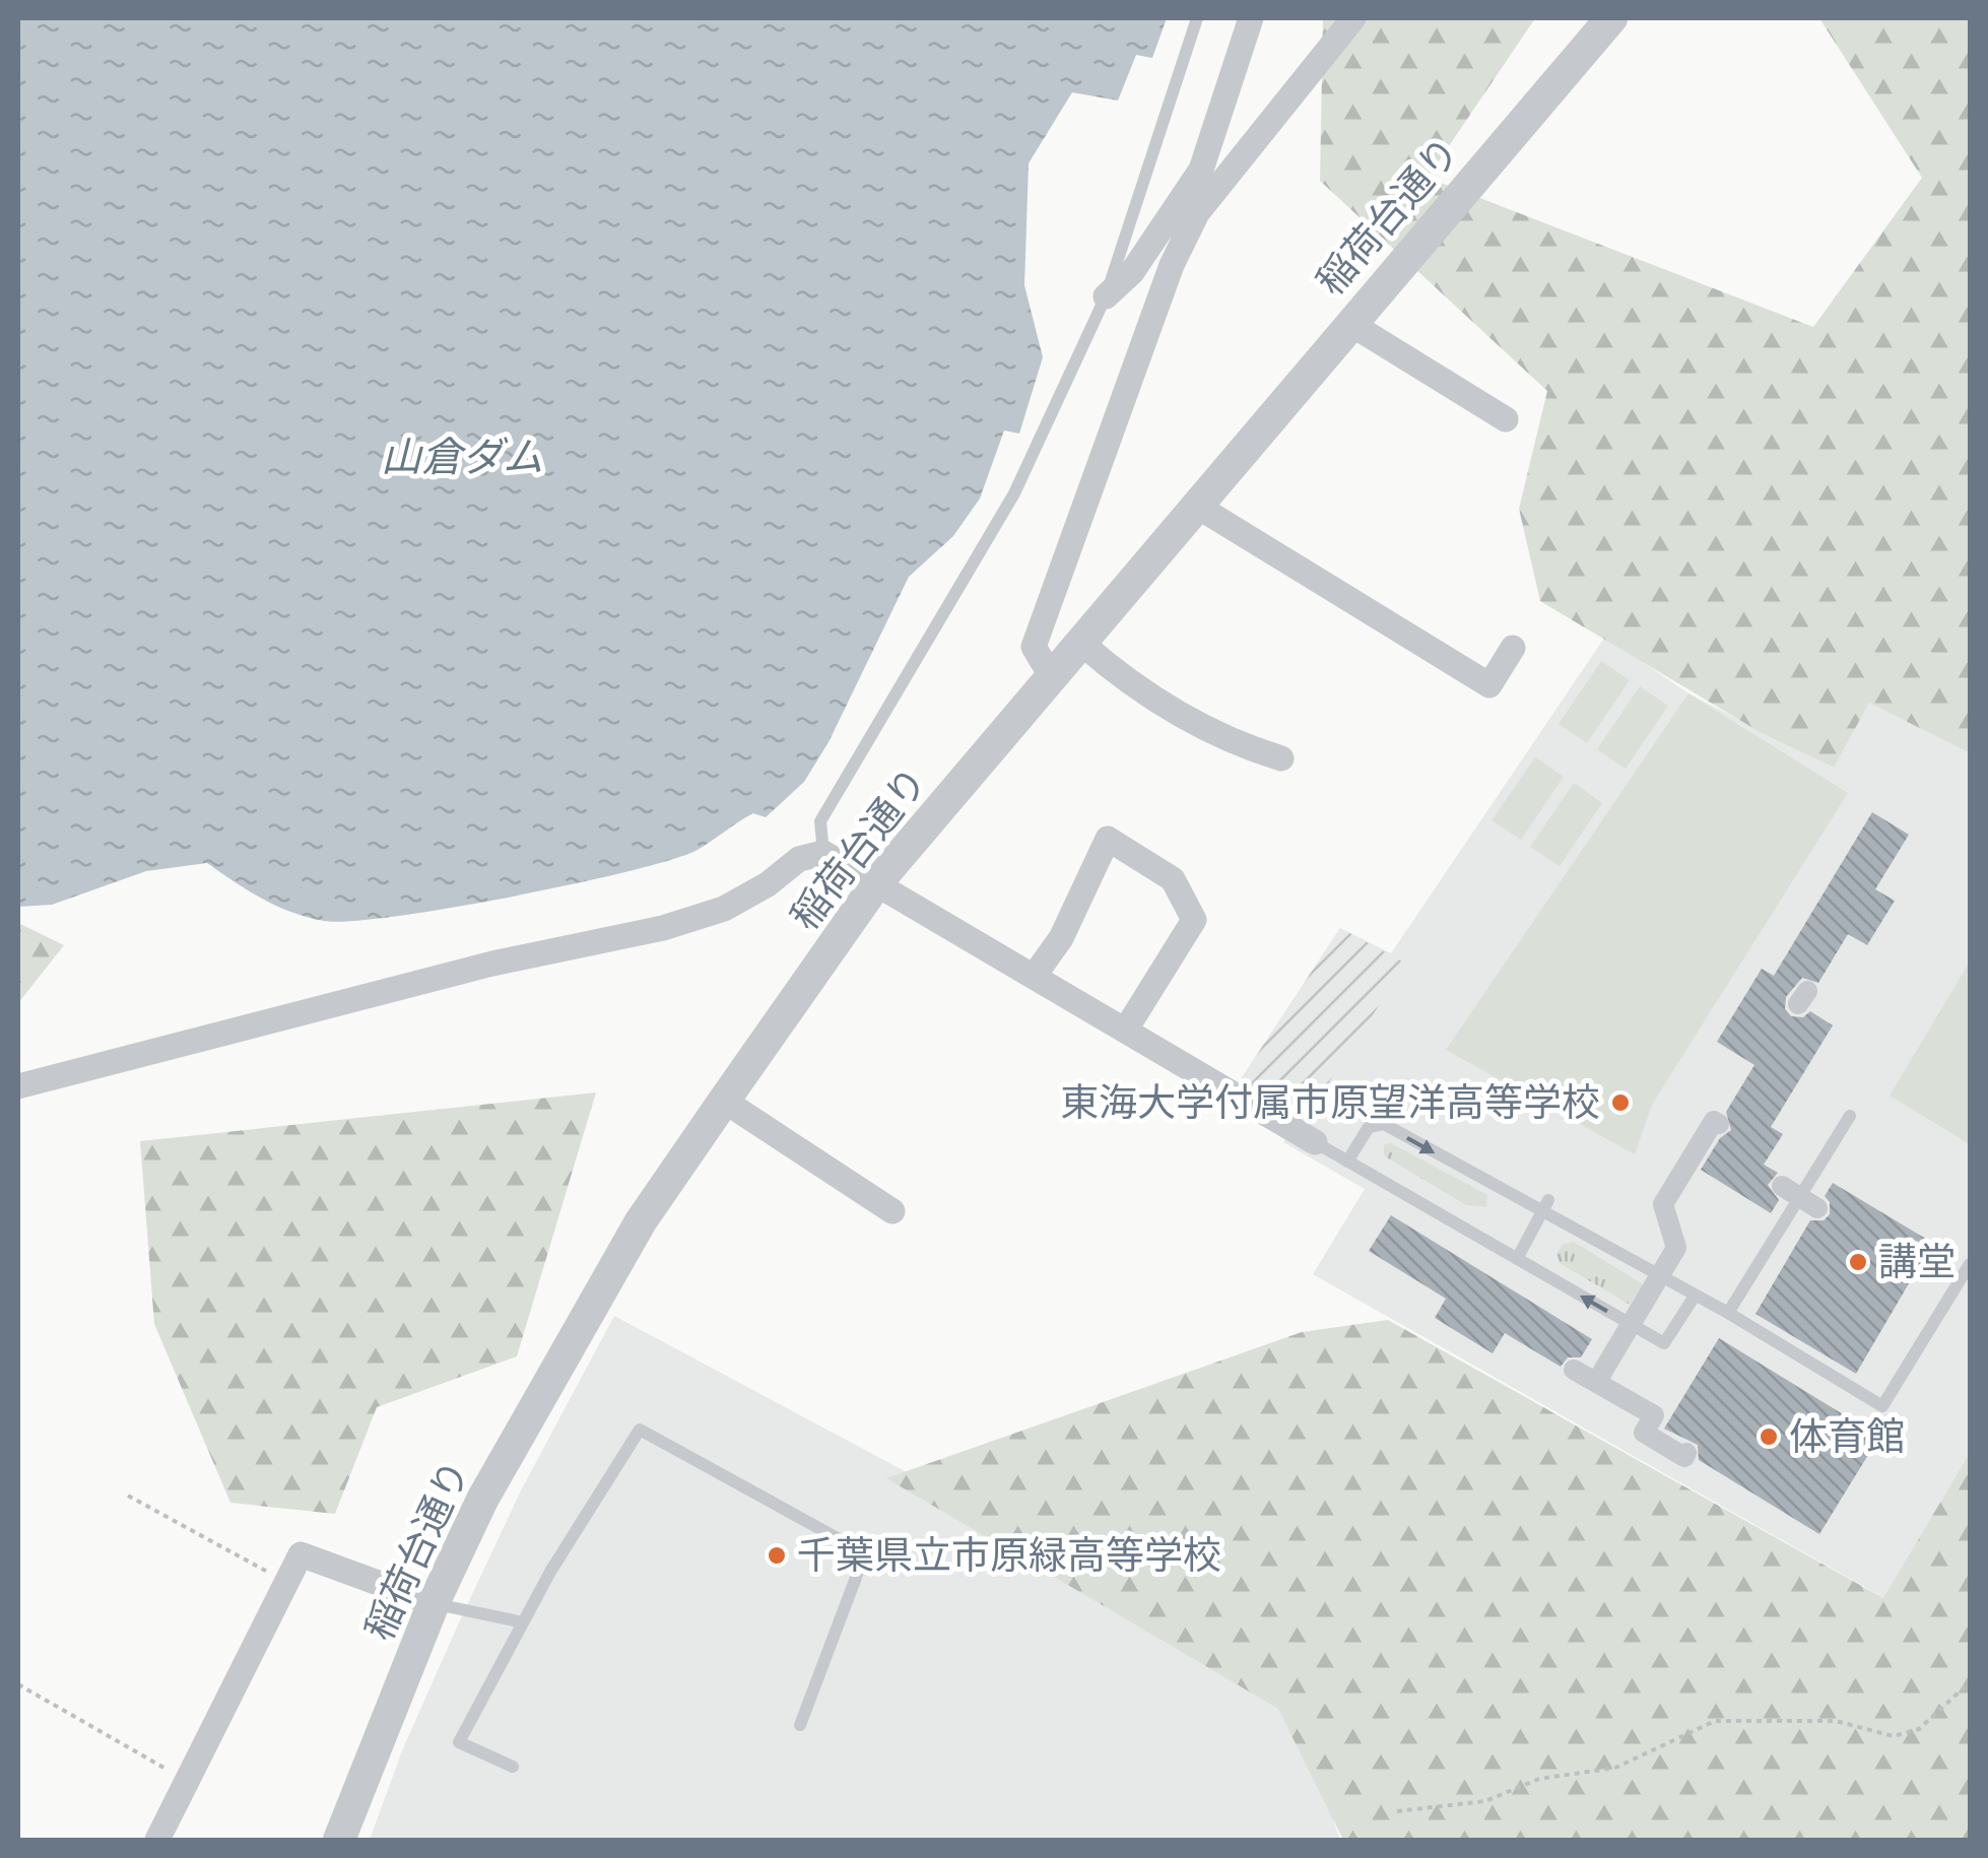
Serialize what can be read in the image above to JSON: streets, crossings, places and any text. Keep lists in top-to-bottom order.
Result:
{
  "streets": {
    "street": ["稲荷台通り"]
  },
  "water": ["山倉ダム"],
  "places": [
    "東海大学付属市原望洋高等学校",
    "講堂",
    "体育館",
    "千葉県立市原緑高等学校"
  ]
}
